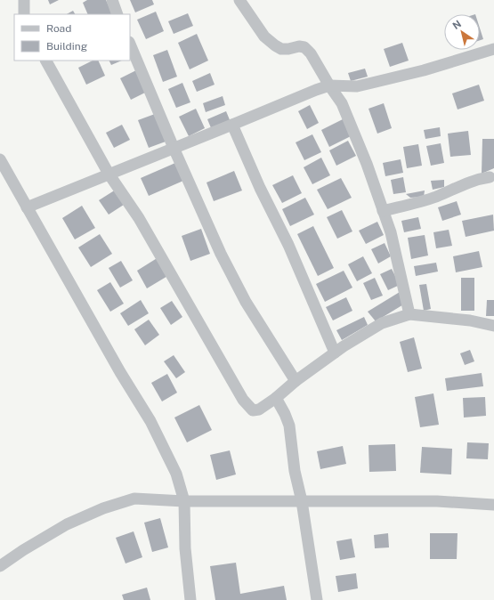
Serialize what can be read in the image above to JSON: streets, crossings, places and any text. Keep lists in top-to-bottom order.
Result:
{
  "legend": ["Road", "Building"],
  "north": "top left"
}
